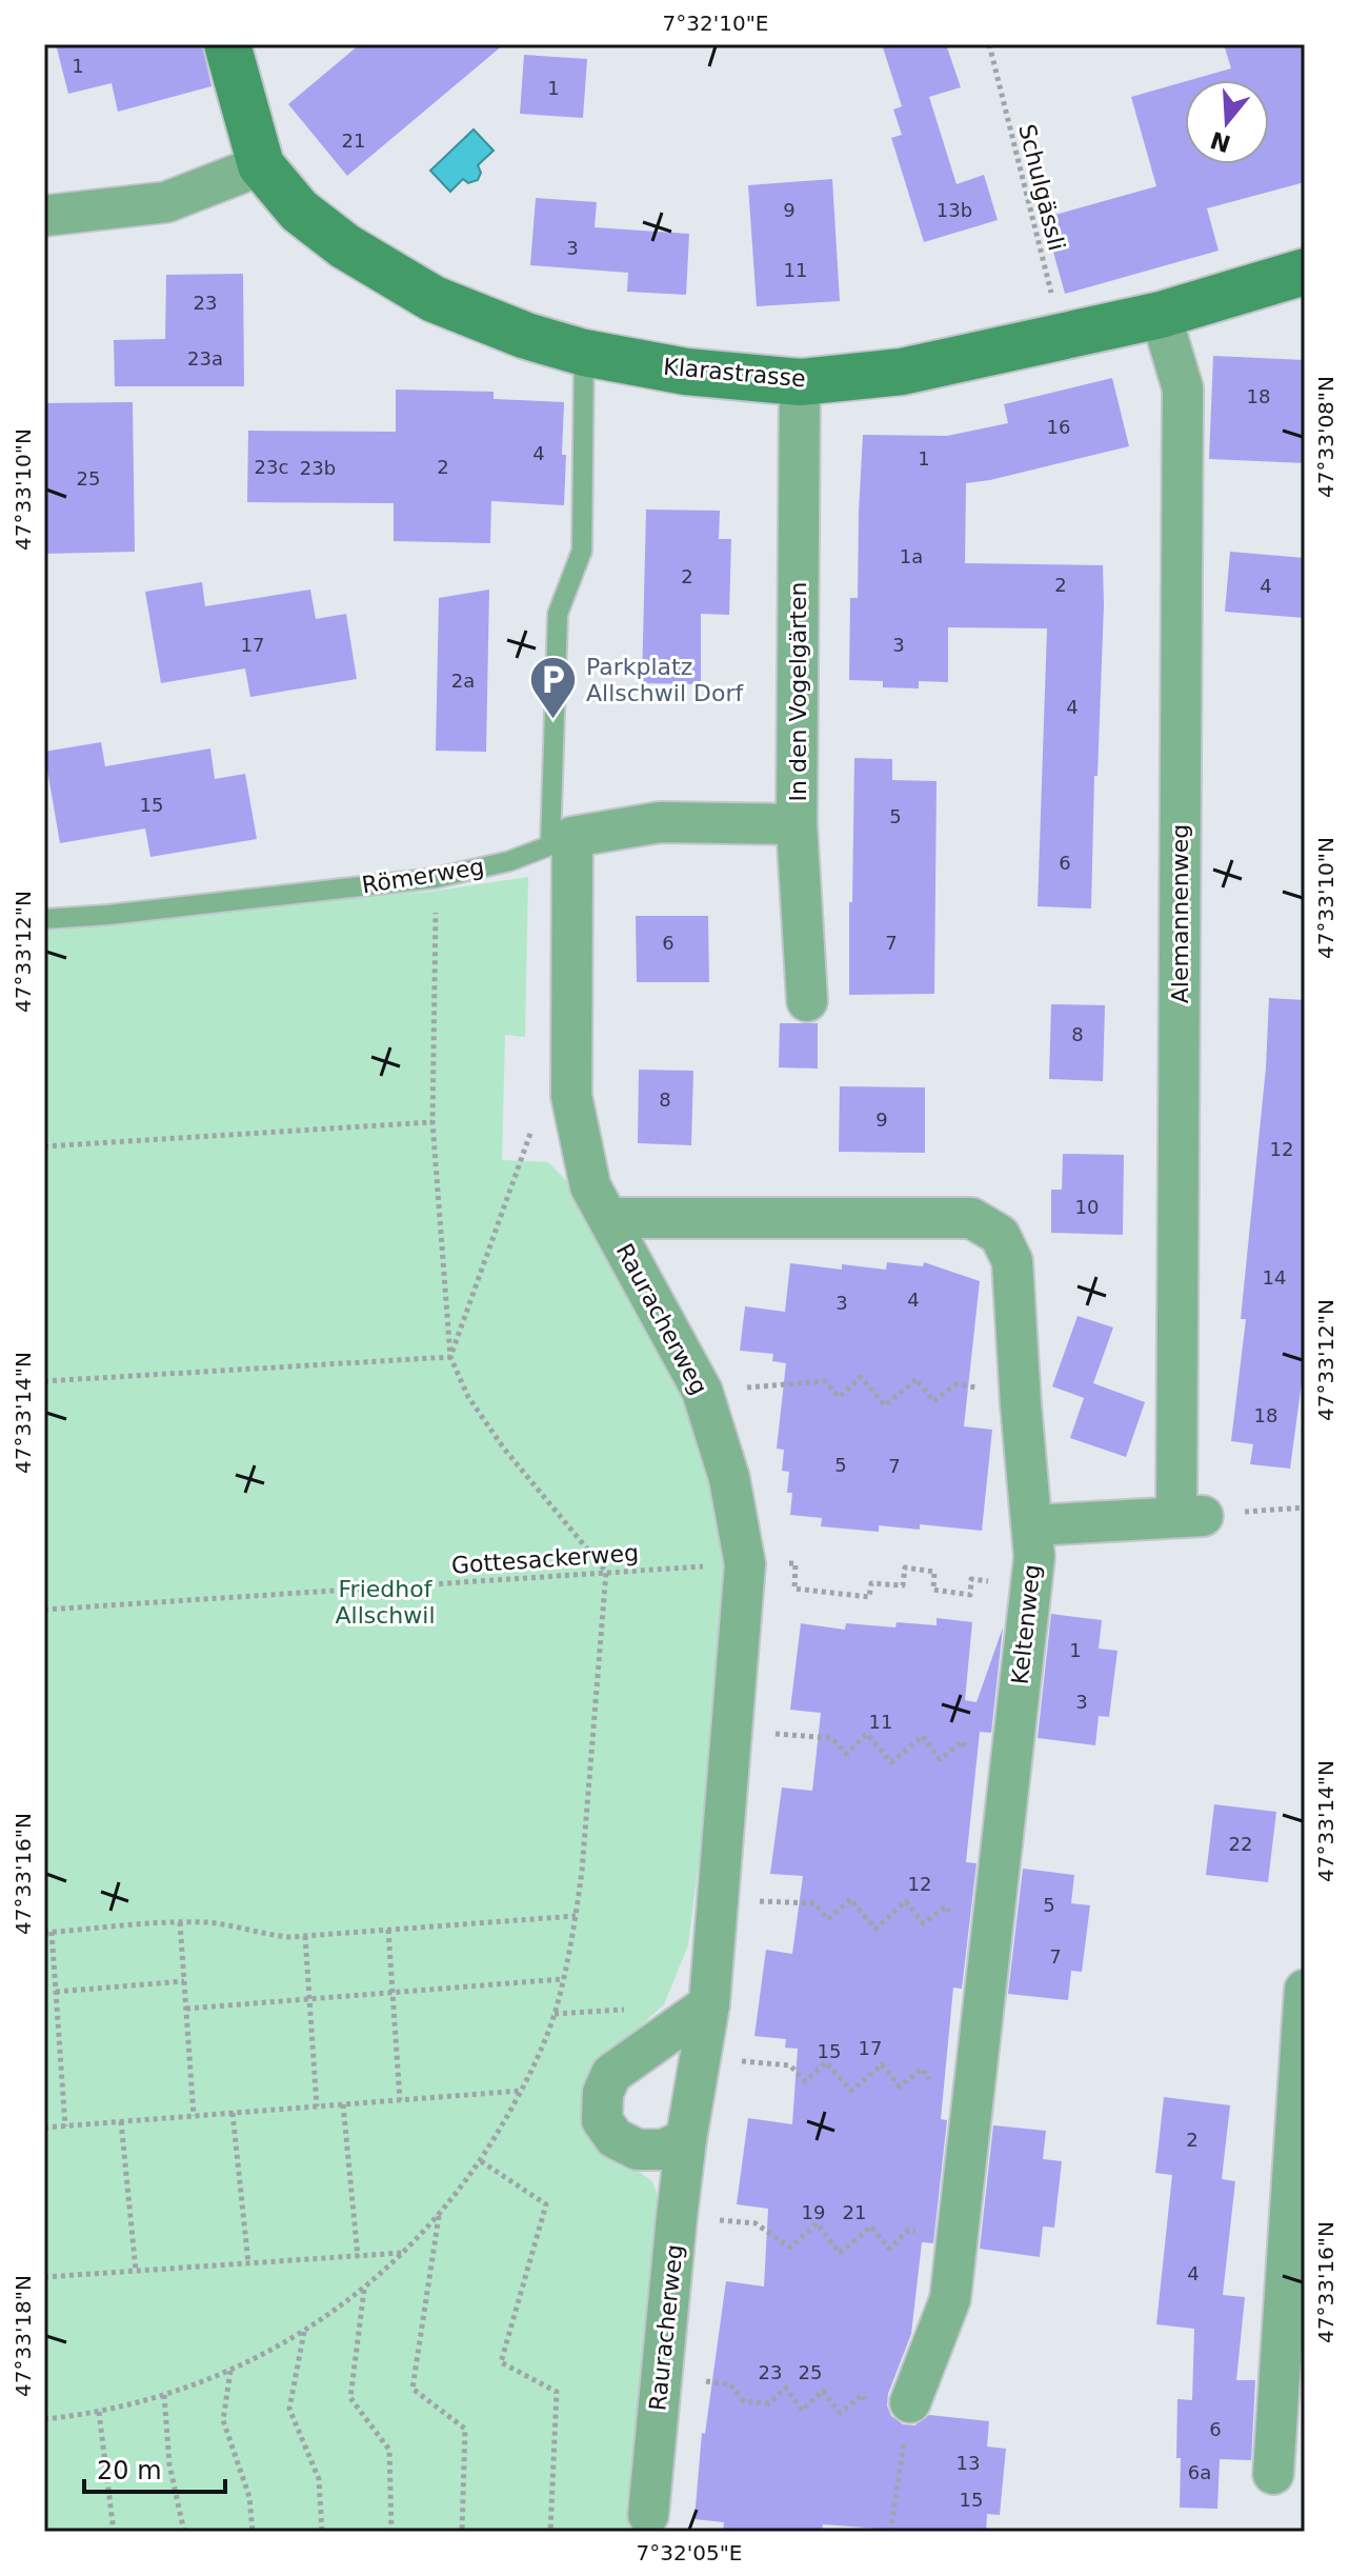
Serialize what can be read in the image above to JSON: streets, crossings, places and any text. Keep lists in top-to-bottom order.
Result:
{
  "streets": {
    "street": [
      "Klarastrasse",
      "In den Vogelgärten",
      "Römerweg",
      "Alemannenweg",
      "Rauracherweg",
      "Keltenweg"
    ],
    "path": ["Schulgässli", "Gottesackerweg"]
  },
  "crossings": [
    ["Schulgässli", "Klarastrasse"],
    ["Klarastrasse", "In den Vogelgärten"],
    ["Klarastrasse", "Alemannenweg"],
    ["In den Vogelgärten", "Römerweg"],
    ["Römerweg", "Rauracherweg"],
    ["Rauracherweg", "Gottesackerweg"],
    ["Rauracherweg", "Keltenweg"]
  ],
  "parks": ["Friedhof Allschwil"],
  "places": {
    "parking": ["Parkplatz Allschwil Dorf"]
  },
  "house_numbers": [
    "1",
    "1",
    "21",
    "9",
    "13b",
    "3",
    "11",
    "23",
    "23a",
    "18",
    "16",
    "4",
    "1",
    "23c",
    "2",
    "23b",
    "25",
    "1a",
    "2",
    "2",
    "4",
    "17",
    "3",
    "2a",
    "4",
    "15",
    "5",
    "6",
    "6",
    "7",
    "8",
    "8",
    "9",
    "12",
    "10",
    "14",
    "4",
    "3",
    "18",
    "5",
    "7",
    "1",
    "3",
    "11",
    "22",
    "12",
    "5",
    "7",
    "17",
    "15",
    "2",
    "19",
    "21",
    "4",
    "23",
    "25",
    "6",
    "13",
    "6a",
    "15"
  ],
  "scale_bar": "20 m",
  "north": "bottom",
  "coordinates": [
    "7°32'10\"E",
    "47°33'08\"N",
    "47°33'10\"N",
    "47°33'12\"N",
    "47°33'14\"N",
    "47°33'16\"N",
    "47°33'18\"N",
    "7°32'05\"E"
  ]
}
